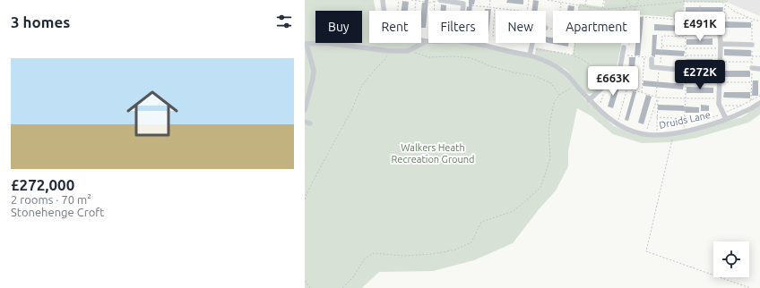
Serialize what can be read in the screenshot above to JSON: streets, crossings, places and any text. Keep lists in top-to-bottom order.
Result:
{
  "streets": {
    "street": ["Druids Lane"]
  },
  "parks": ["Walkers Heath Recreation Ground"],
  "page": {
    "heading": "3 homes",
    "chip": [
      "Buy",
      "Rent",
      "Filters",
      "New",
      "Apartment"
    ],
    "price": ["£491K", "£272K", "£663K"],
    "list": [
      {
        "name": "£272,000",
        "note": "2 rooms · 70 m² · Stonehenge Croft"
      }
    ]
  }
}
